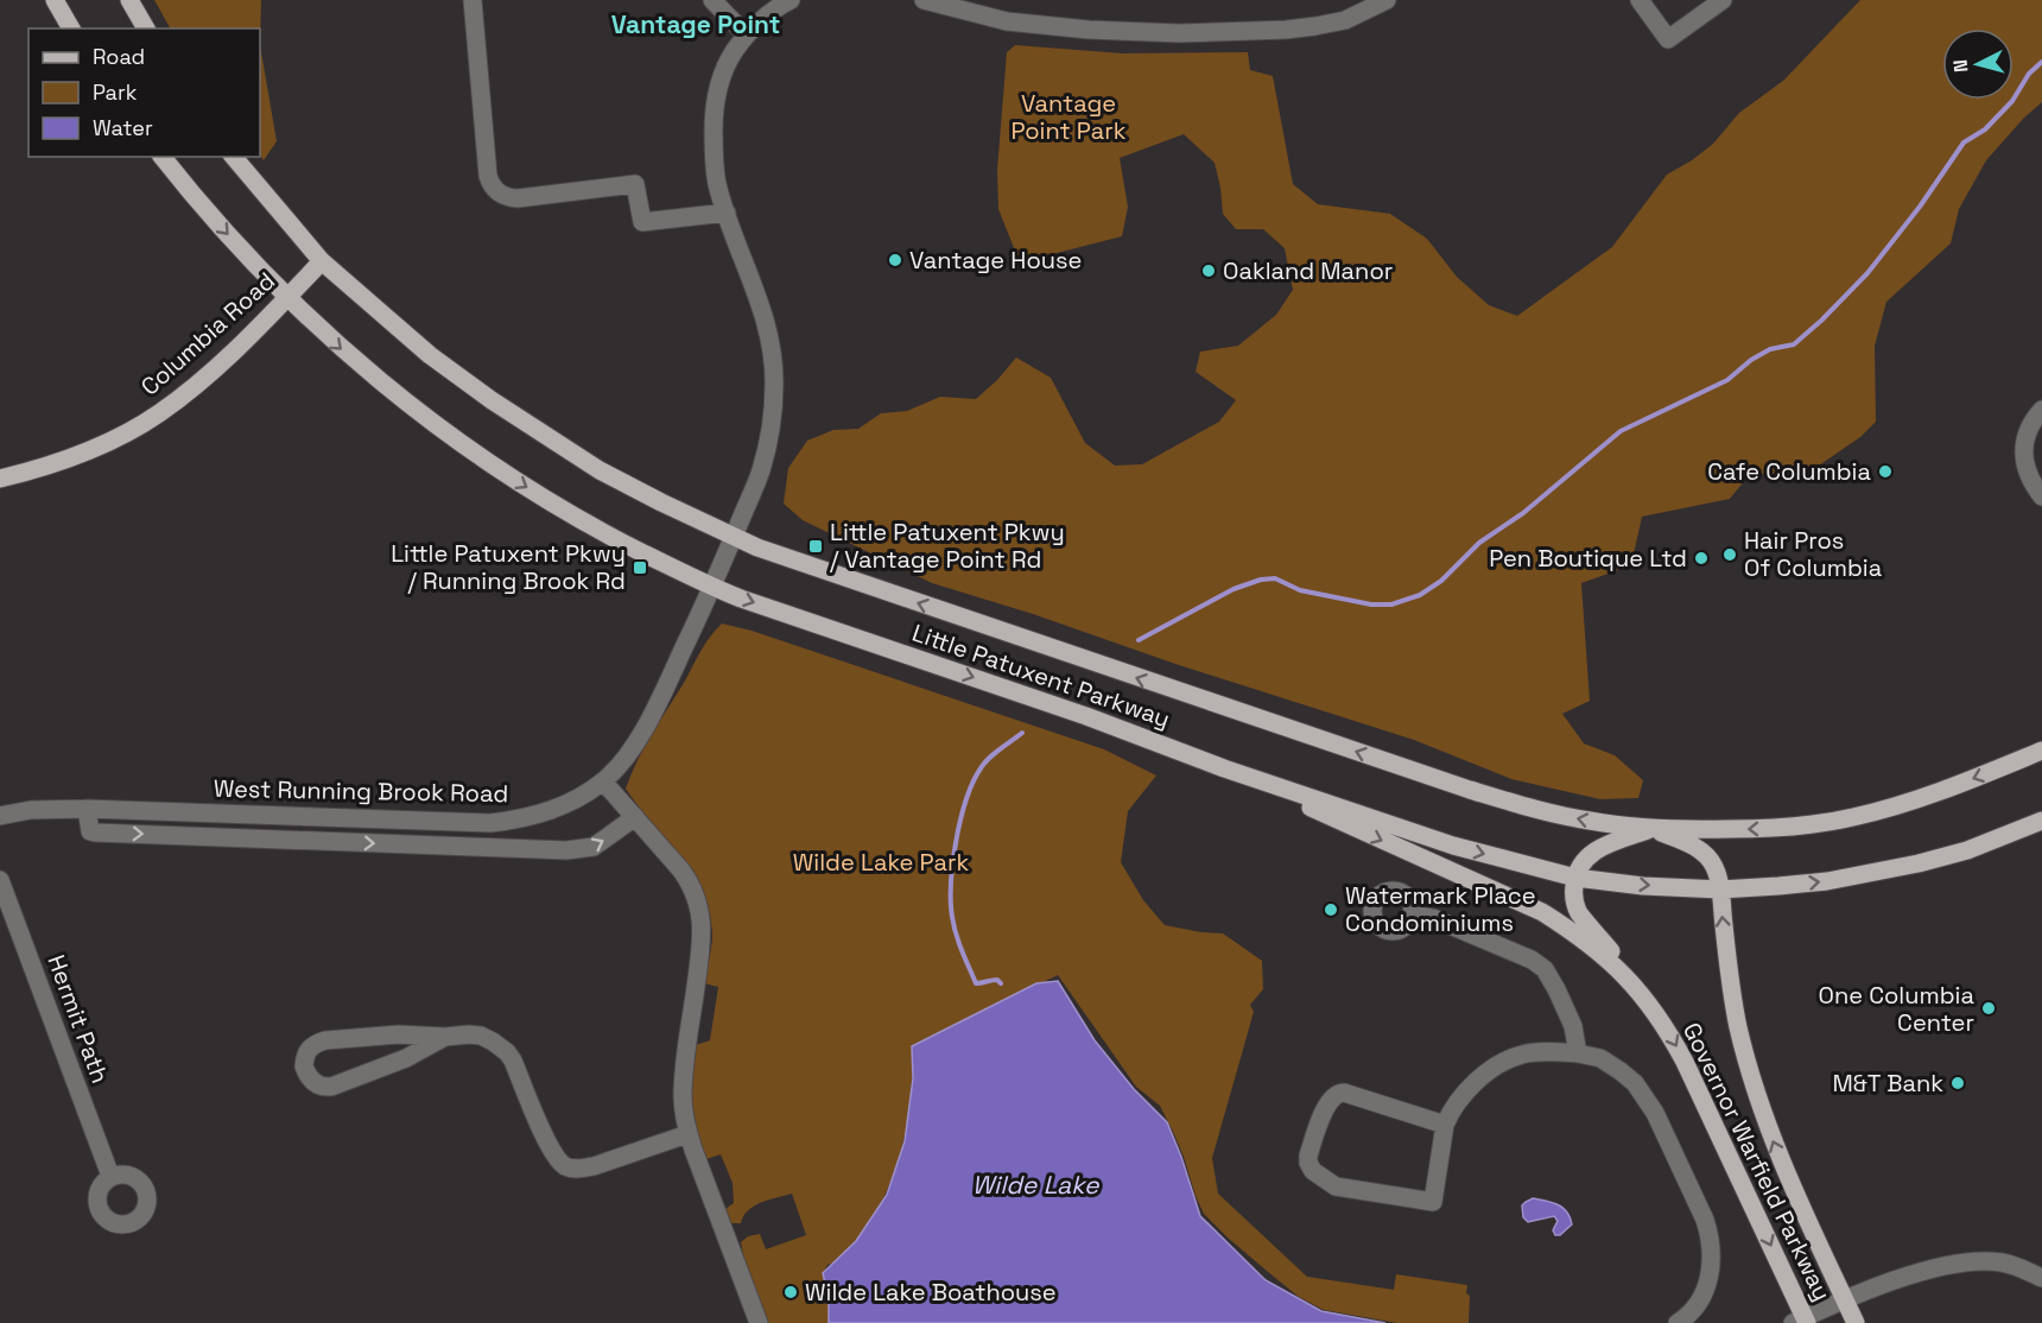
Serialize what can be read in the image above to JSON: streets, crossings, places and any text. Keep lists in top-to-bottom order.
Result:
{
  "streets": {
    "main road": ["Columbia Road", "Little Patuxent Parkway", "Governor Warfield Parkway"],
    "street": ["West Running Brook Road", "Hermit Path"]
  },
  "crossings": [
    ["Columbia Road", "Little Patuxent Parkway"],
    ["Little Patuxent Parkway", "West Running Brook Road"],
    ["Little Patuxent Parkway", "Governor Warfield Parkway"]
  ],
  "districts": ["Vantage Point"],
  "water": ["Wilde Lake"],
  "parks": ["Vantage Point Park", "Wilde Lake Park"],
  "places": {
    "other": [
      "Vantage House",
      "Oakland Manor",
      "Cafe Columbia",
      "Hair Pros Of Columbia",
      "Pen Boutique Ltd",
      "Watermark Place Condominiums",
      "One Columbia Center",
      "M&T Bank",
      "Wilde Lake Boathouse"
    ],
    "transit": ["Little Patuxent Pkwy / Vantage Point Rd", "Little Patuxent Pkwy / Running Brook Rd"]
  },
  "legend": ["Road", "Park", "Water"],
  "north": "left"
}
